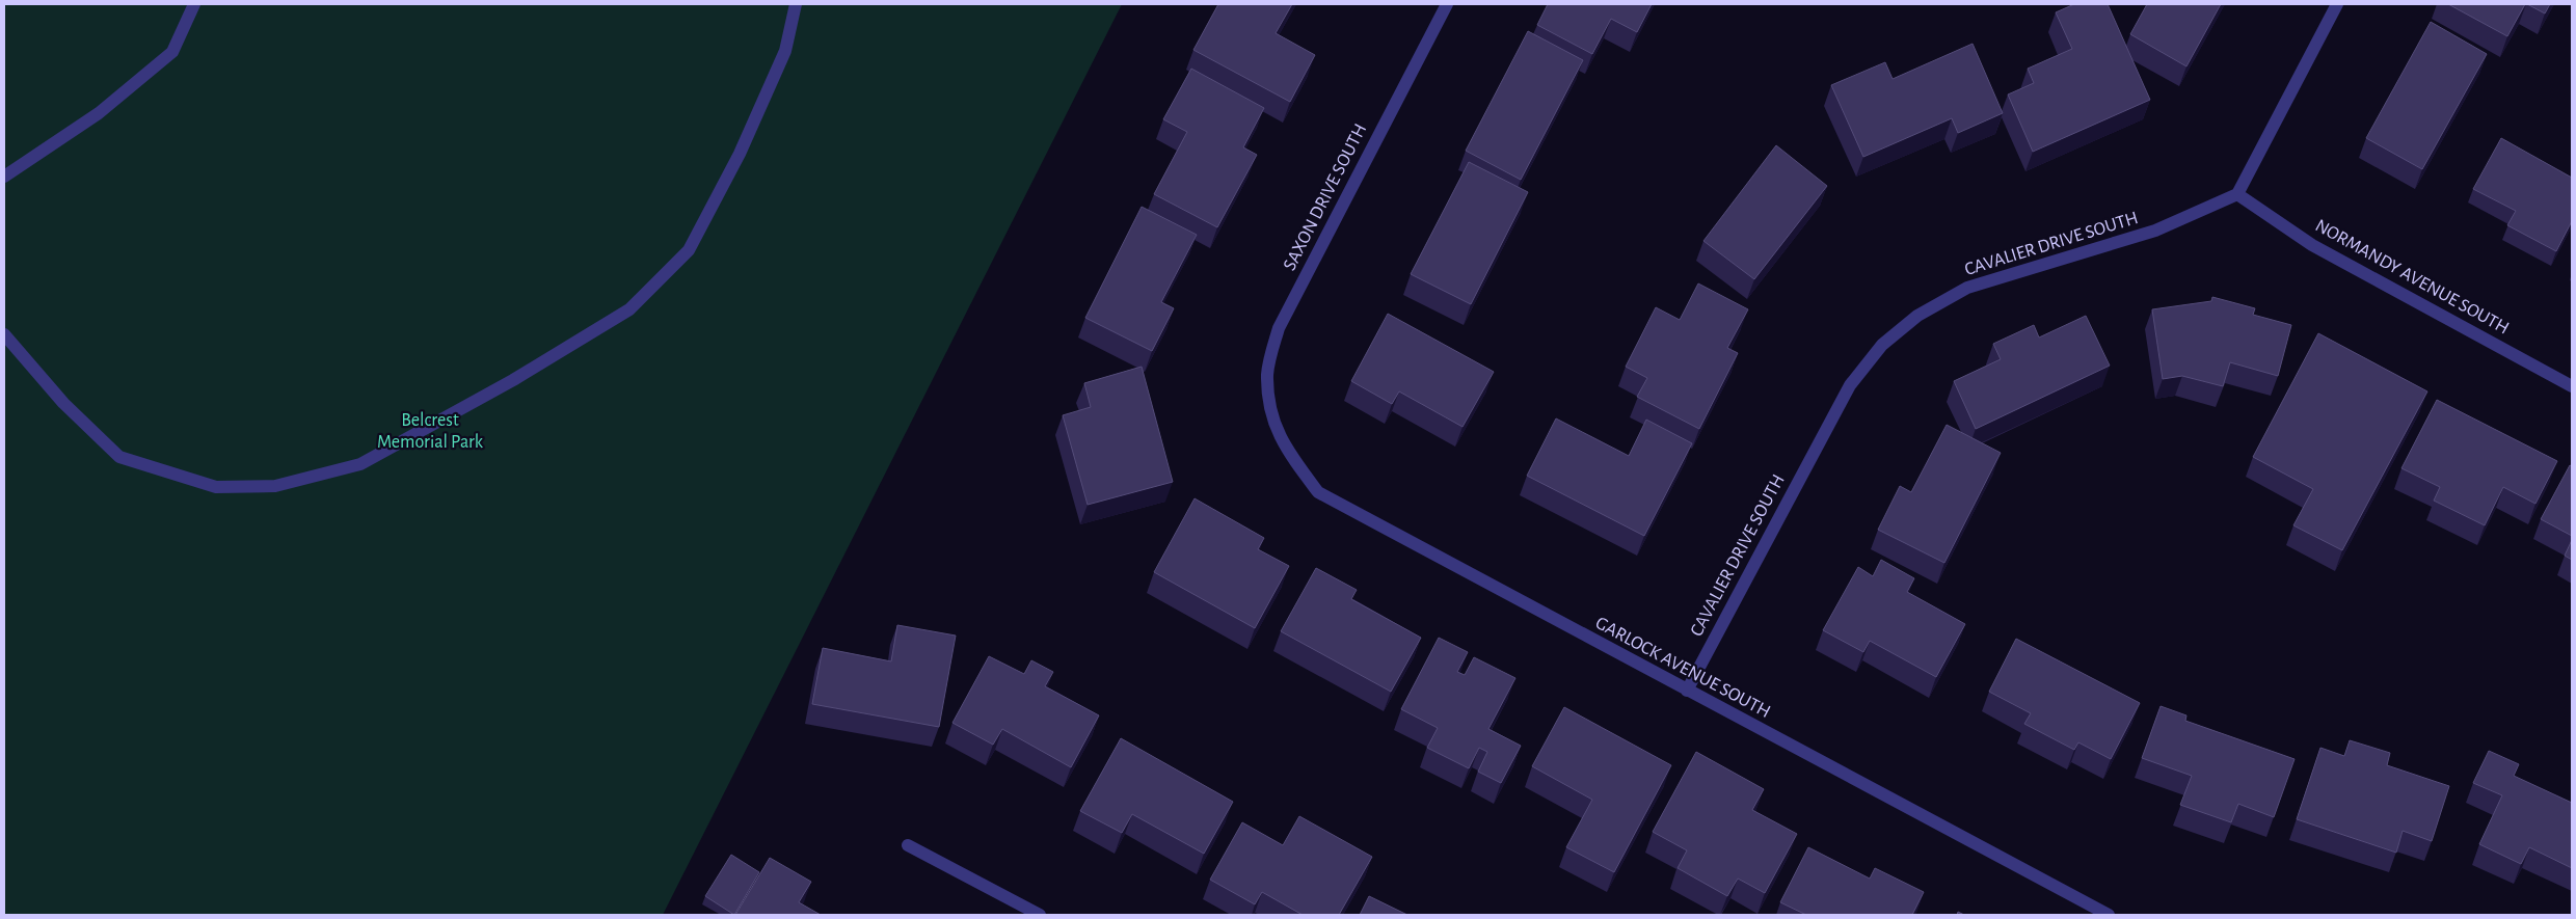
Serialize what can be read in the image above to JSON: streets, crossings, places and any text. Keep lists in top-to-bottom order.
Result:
{
  "streets": {
    "street": [
      "SAXON DRIVE SOUTH",
      "CAVALIER DRIVE SOUTH",
      "NORMANDY AVENUE SOUTH",
      "GARLOCK AVENUE SOUTH"
    ]
  },
  "crossings": [
    ["SAXON DRIVE SOUTH", "GARLOCK AVENUE SOUTH"],
    ["CAVALIER DRIVE SOUTH", "NORMANDY AVENUE SOUTH"],
    ["CAVALIER DRIVE SOUTH", "GARLOCK AVENUE SOUTH"]
  ],
  "parks": ["Belcrest Memorial Park"]
}
